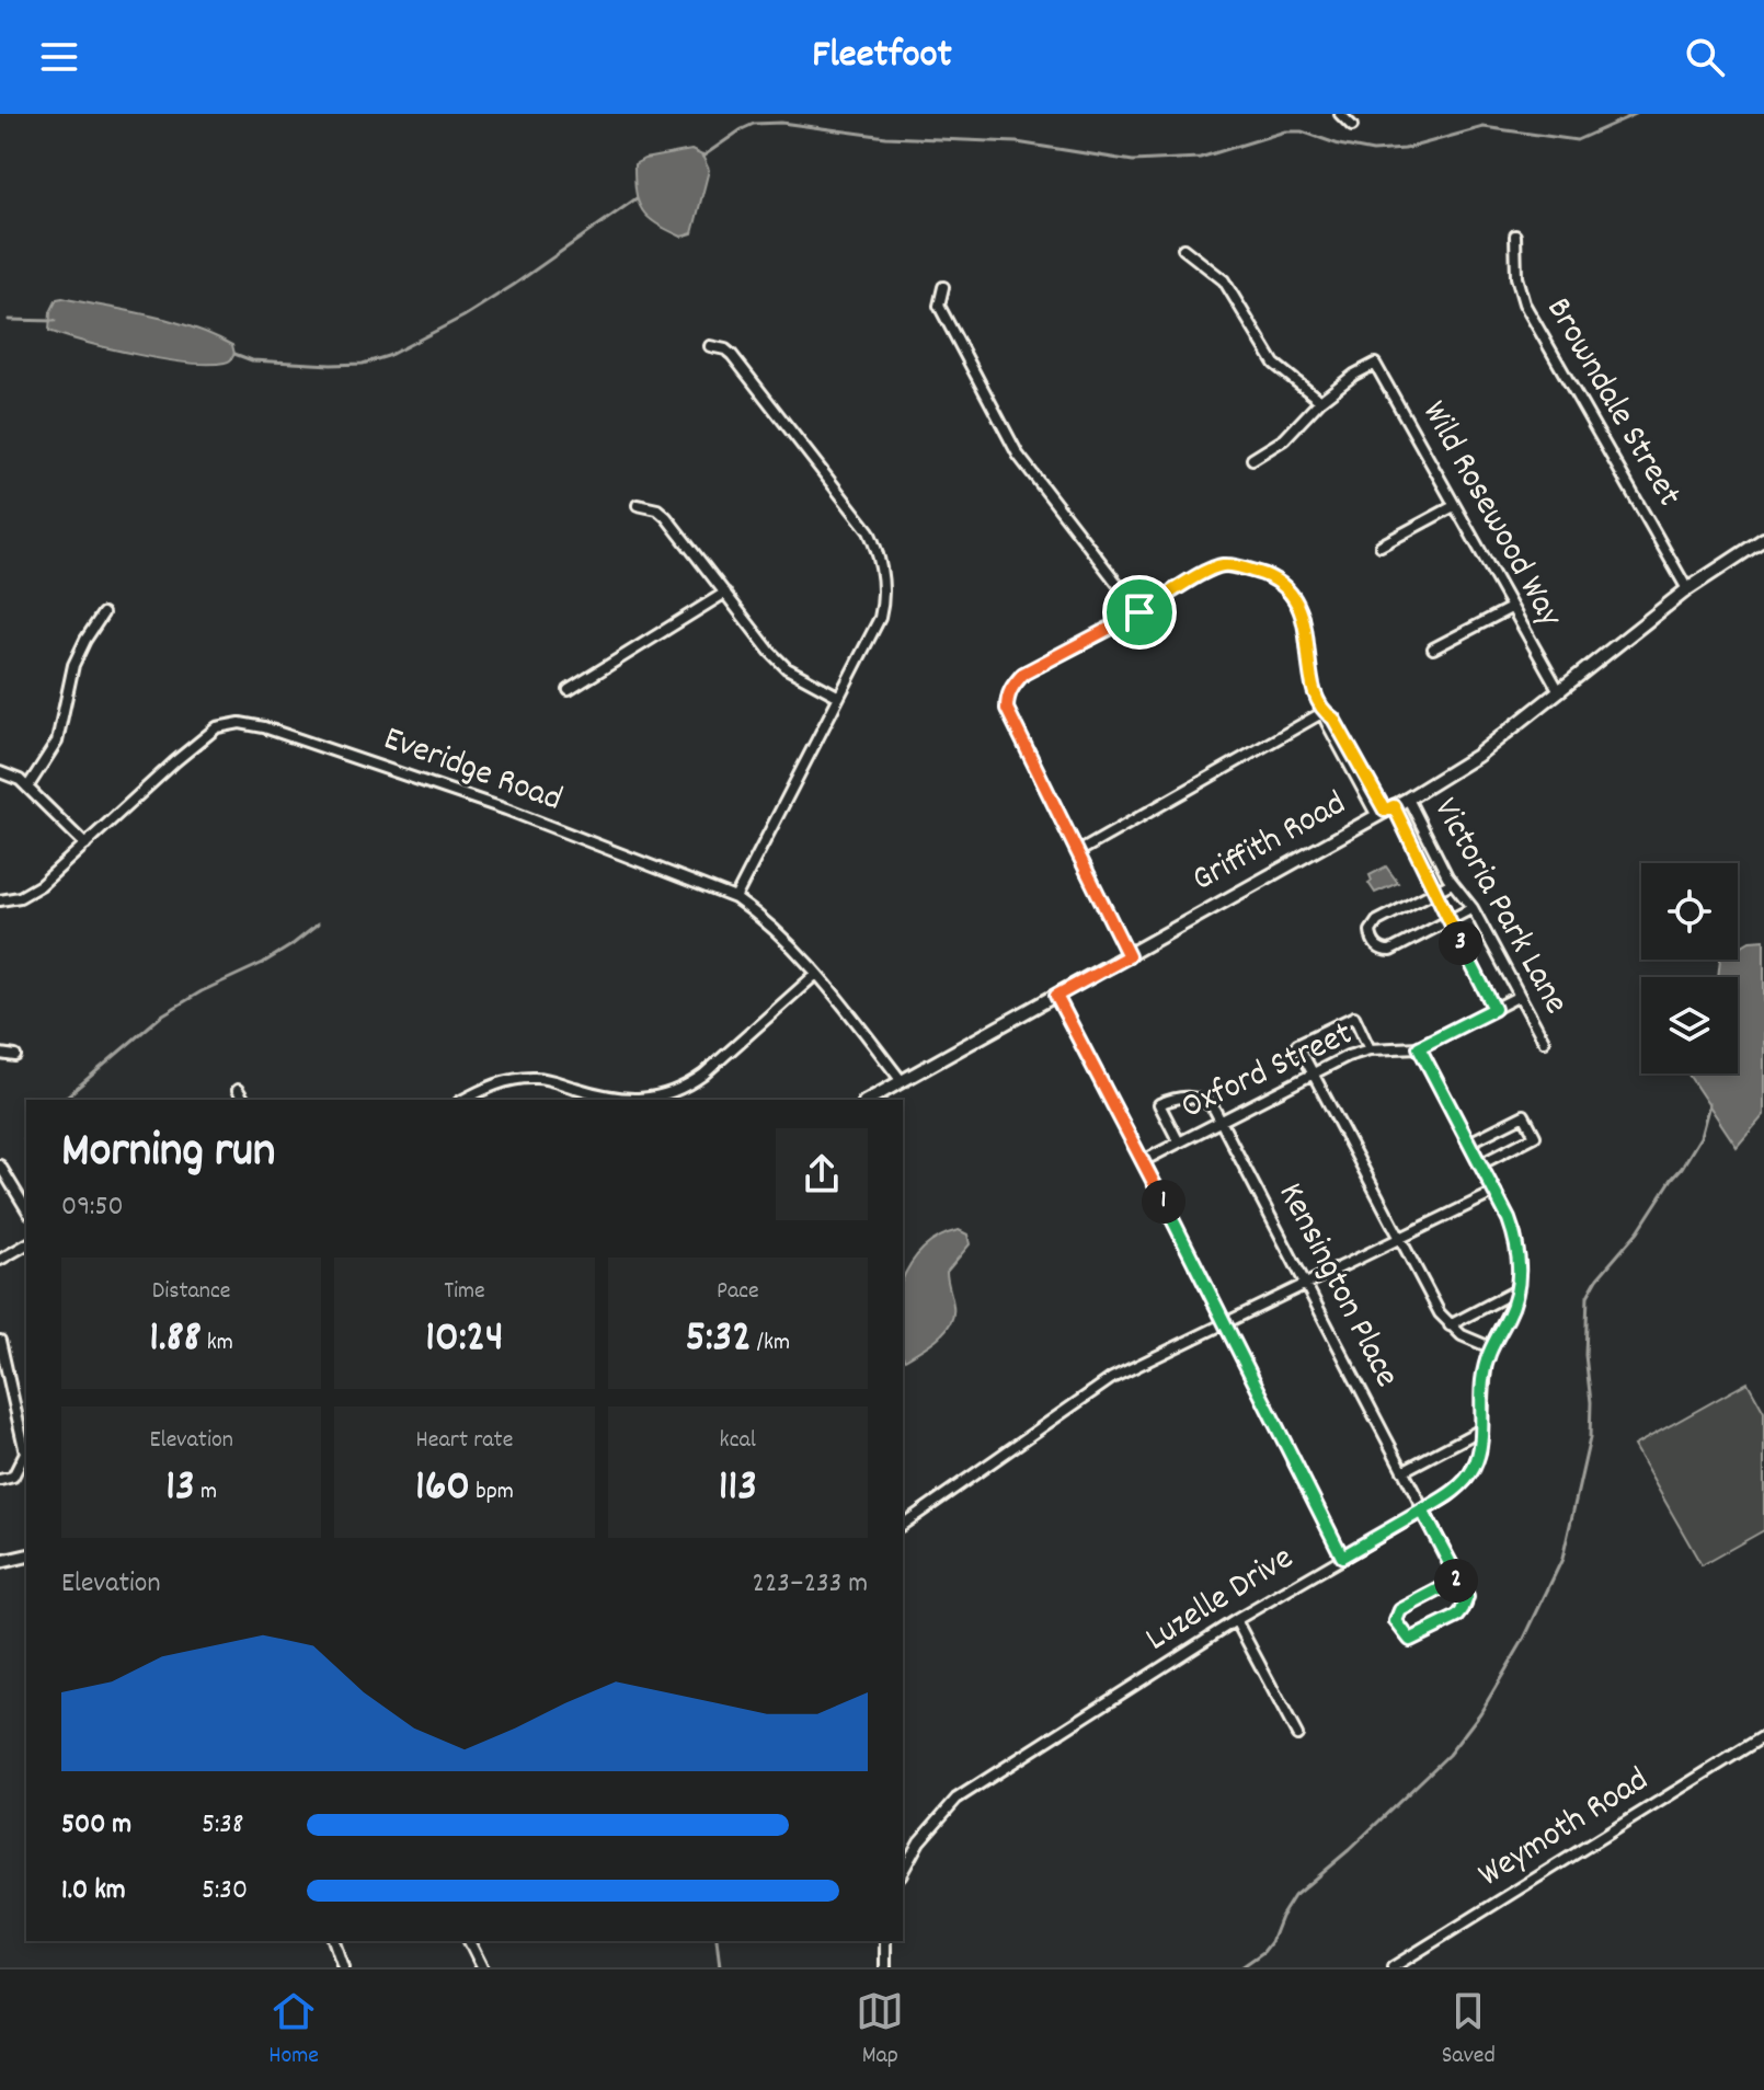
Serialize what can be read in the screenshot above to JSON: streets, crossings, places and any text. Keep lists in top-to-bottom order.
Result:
{
  "streets": {
    "street": [
      "Browndale Street",
      "Wild Rosewood Way",
      "Everidge Road",
      "Griffith Road",
      "Victoria Park Lane",
      "Oxford Street",
      "Kensington Place",
      "Luzelle Drive",
      "Weymoth Road"
    ]
  },
  "crossings": [
    ["Browndale Street", "Griffith Road"],
    ["Wild Rosewood Way", "Griffith Road"],
    ["Everidge Road", "Griffith Road"],
    ["Griffith Road", "Victoria Park Lane"],
    ["Oxford Street", "Kensington Place"],
    ["Oxford Street", "Luzelle Drive"],
    ["Kensington Place", "Luzelle Drive"]
  ],
  "page": {
    "header": "Fleetfoot",
    "pins": ["3", "1", "2"],
    "heading": ["Morning run", "09:50"],
    "stats": [
      ["Distance", "1.88 km"],
      ["Time", "10:24"],
      ["Pace", "5:32 /km"],
      ["Elevation", "13 m"],
      ["Heart rate", "160 bpm"],
      ["kcal", "113"]
    ],
    "chart": ["Elevation", "223–233 m"],
    "list": [
      {
        "name": "500 m",
        "note": "5:38"
      },
      {
        "name": "1.0 km",
        "note": "5:30"
      }
    ],
    "tabs": ["Home", "Map", "Saved"]
  }
}
